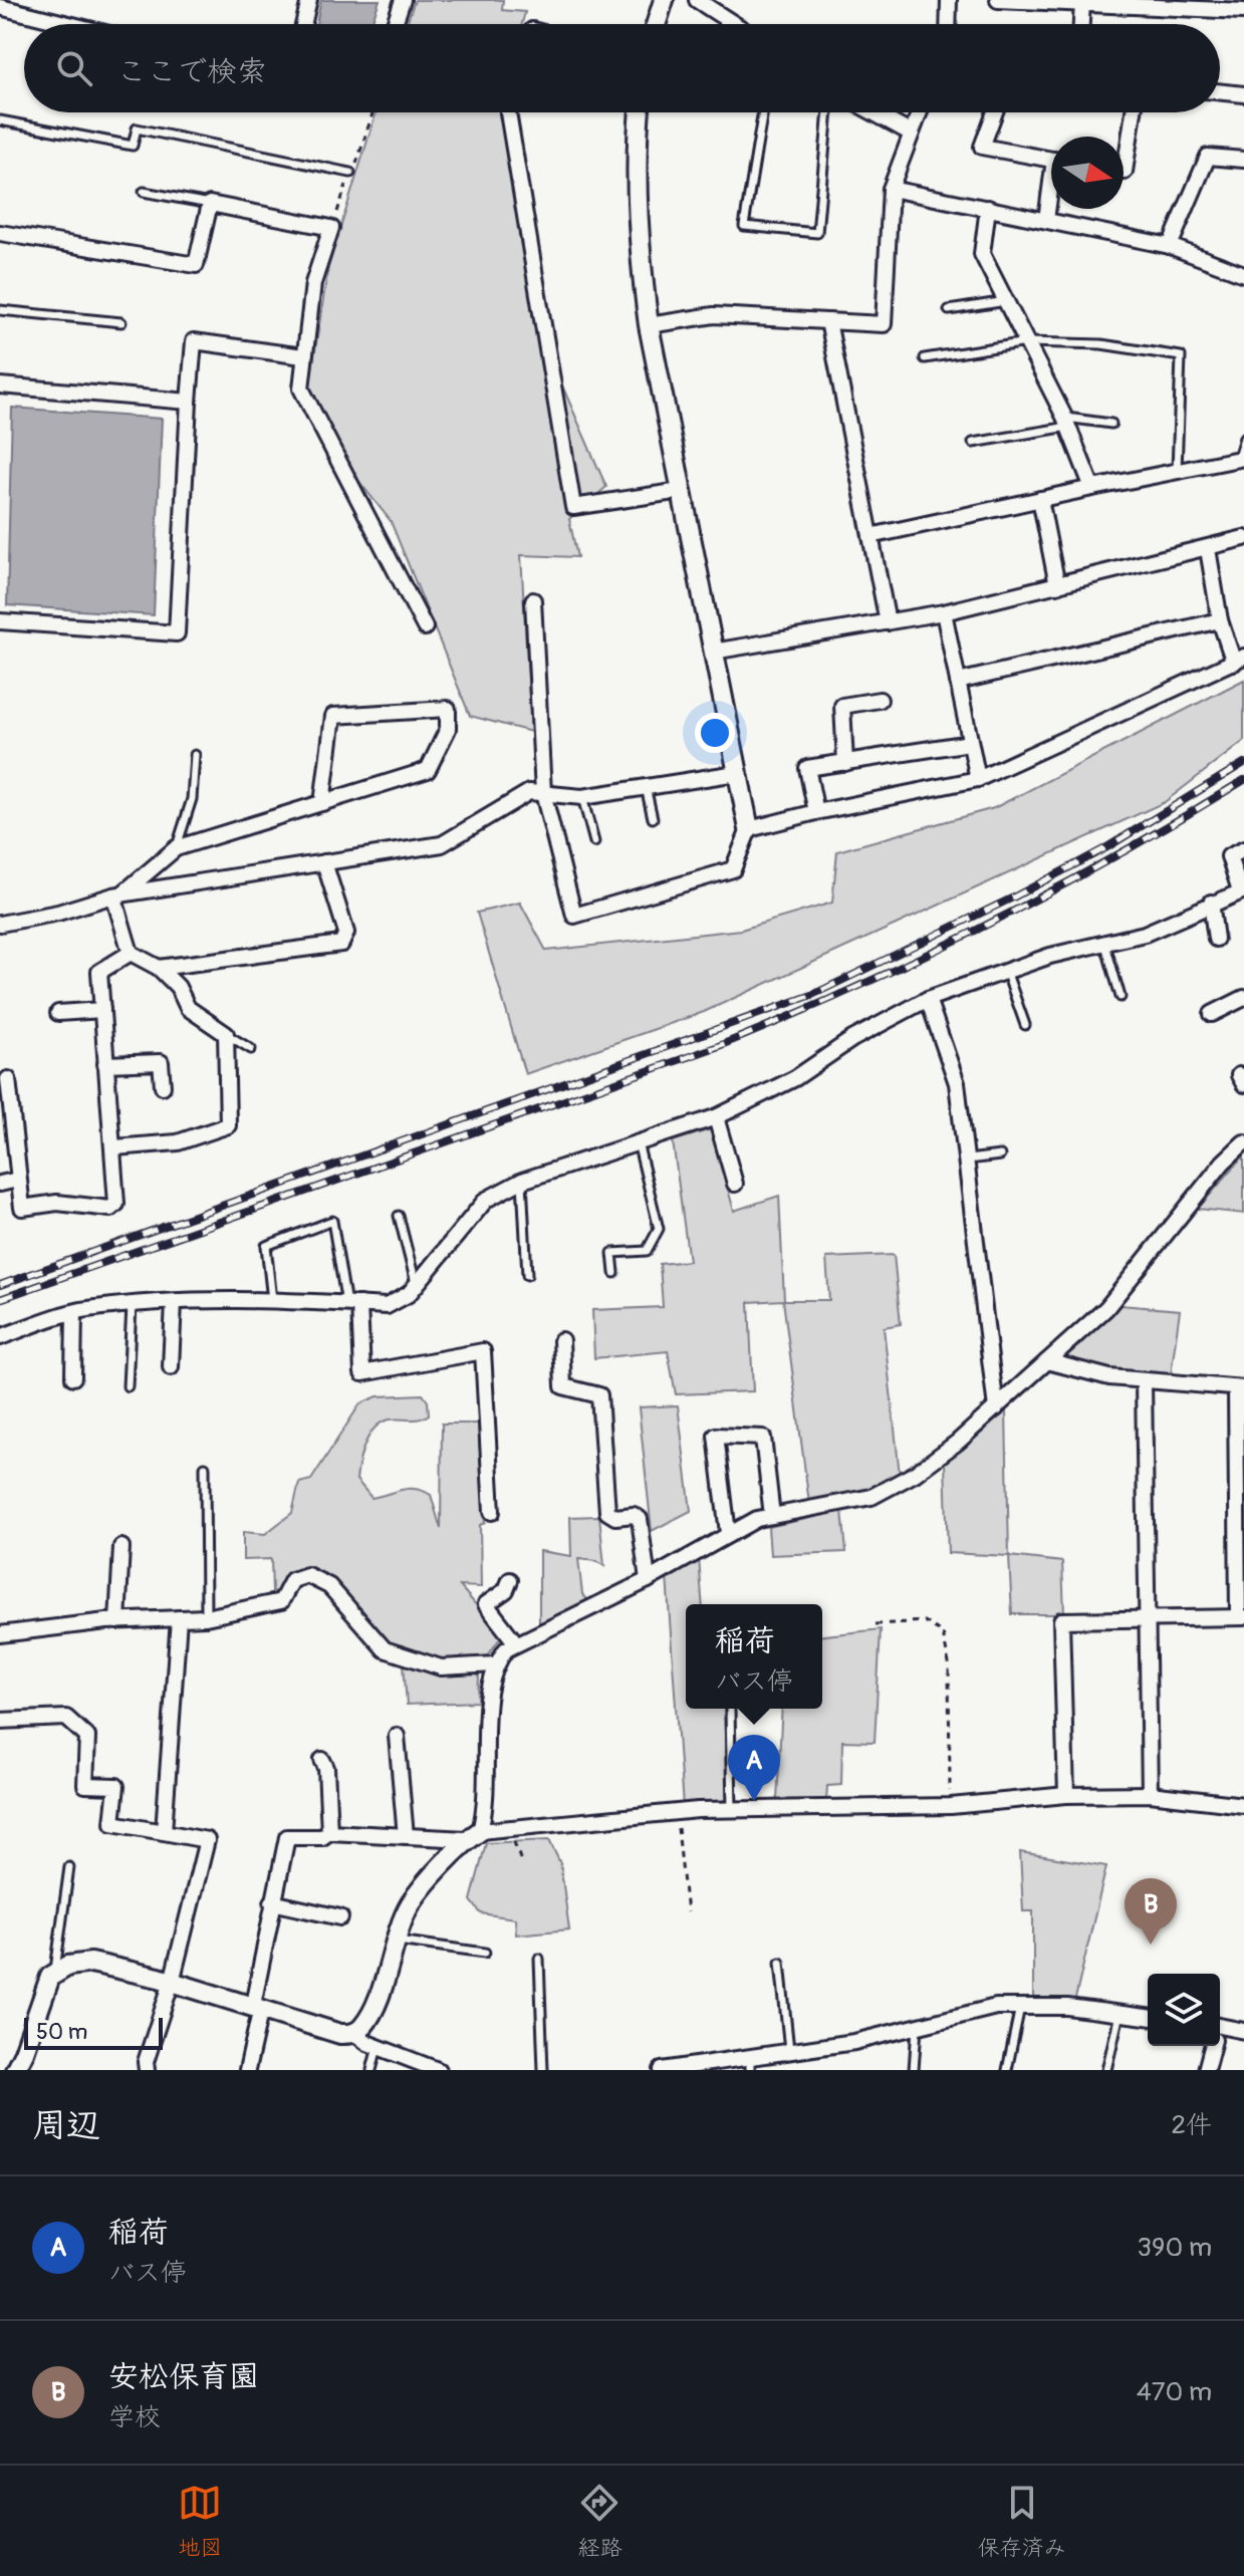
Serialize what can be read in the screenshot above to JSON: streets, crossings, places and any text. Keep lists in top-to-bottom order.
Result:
{
  "scale_bar": "50 m",
  "north": "right",
  "page": {
    "search": "ここで検索",
    "popup": ["稲荷", "バス停"],
    "pins": ["A", "B"],
    "scale": "50 m",
    "heading": ["周辺", "2件"],
    "list": [
      {
        "mark": "A",
        "name": "稲荷",
        "note": "バス停",
        "value": "390 m"
      },
      {
        "mark": "B",
        "name": "安松保育園",
        "note": "学校",
        "value": "470 m"
      }
    ],
    "nav": ["地図", "経路", "保存済み"]
  }
}
